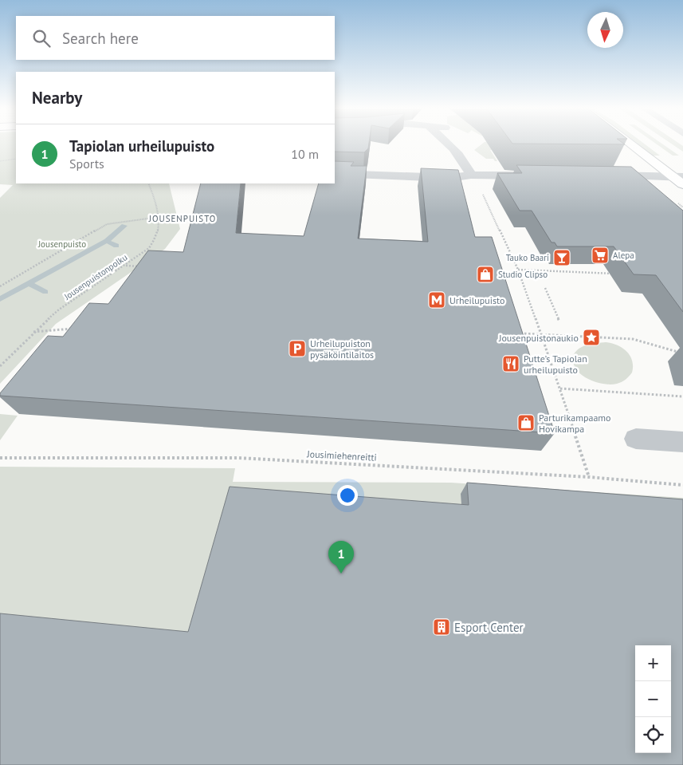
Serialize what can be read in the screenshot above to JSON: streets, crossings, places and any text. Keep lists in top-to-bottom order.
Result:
{
  "streets": {
    "path": ["Jousenpuistonpolku", "Jousimiehenreitti"]
  },
  "districts": ["JOUSENPUISTO"],
  "parks": ["Jousenpuisto"],
  "places": {
    "supermarket": ["Alepa"],
    "bar": ["Tauko Baari"],
    "shop": ["Studio Clipso", "Parturikampaamo Hovikampa"],
    "metro station": ["Urheilupuisto"],
    "place": ["Jousenpuistonaukio"],
    "parking": ["Urheilupuiston pysäköintilaitos"],
    "restaurant": ["Putte’s Tapiolan urheilupuisto"],
    "building": ["Esport Center"]
  },
  "north": "bottom",
  "page": {
    "search": "Search here",
    "heading": "Nearby",
    "list": [
      {
        "mark": "1",
        "name": "Tapiolan urheilupuisto",
        "note": "Sports",
        "value": "10 m"
      }
    ],
    "pins": "1",
    "map_buttons": ["+", "−"]
  }
}
